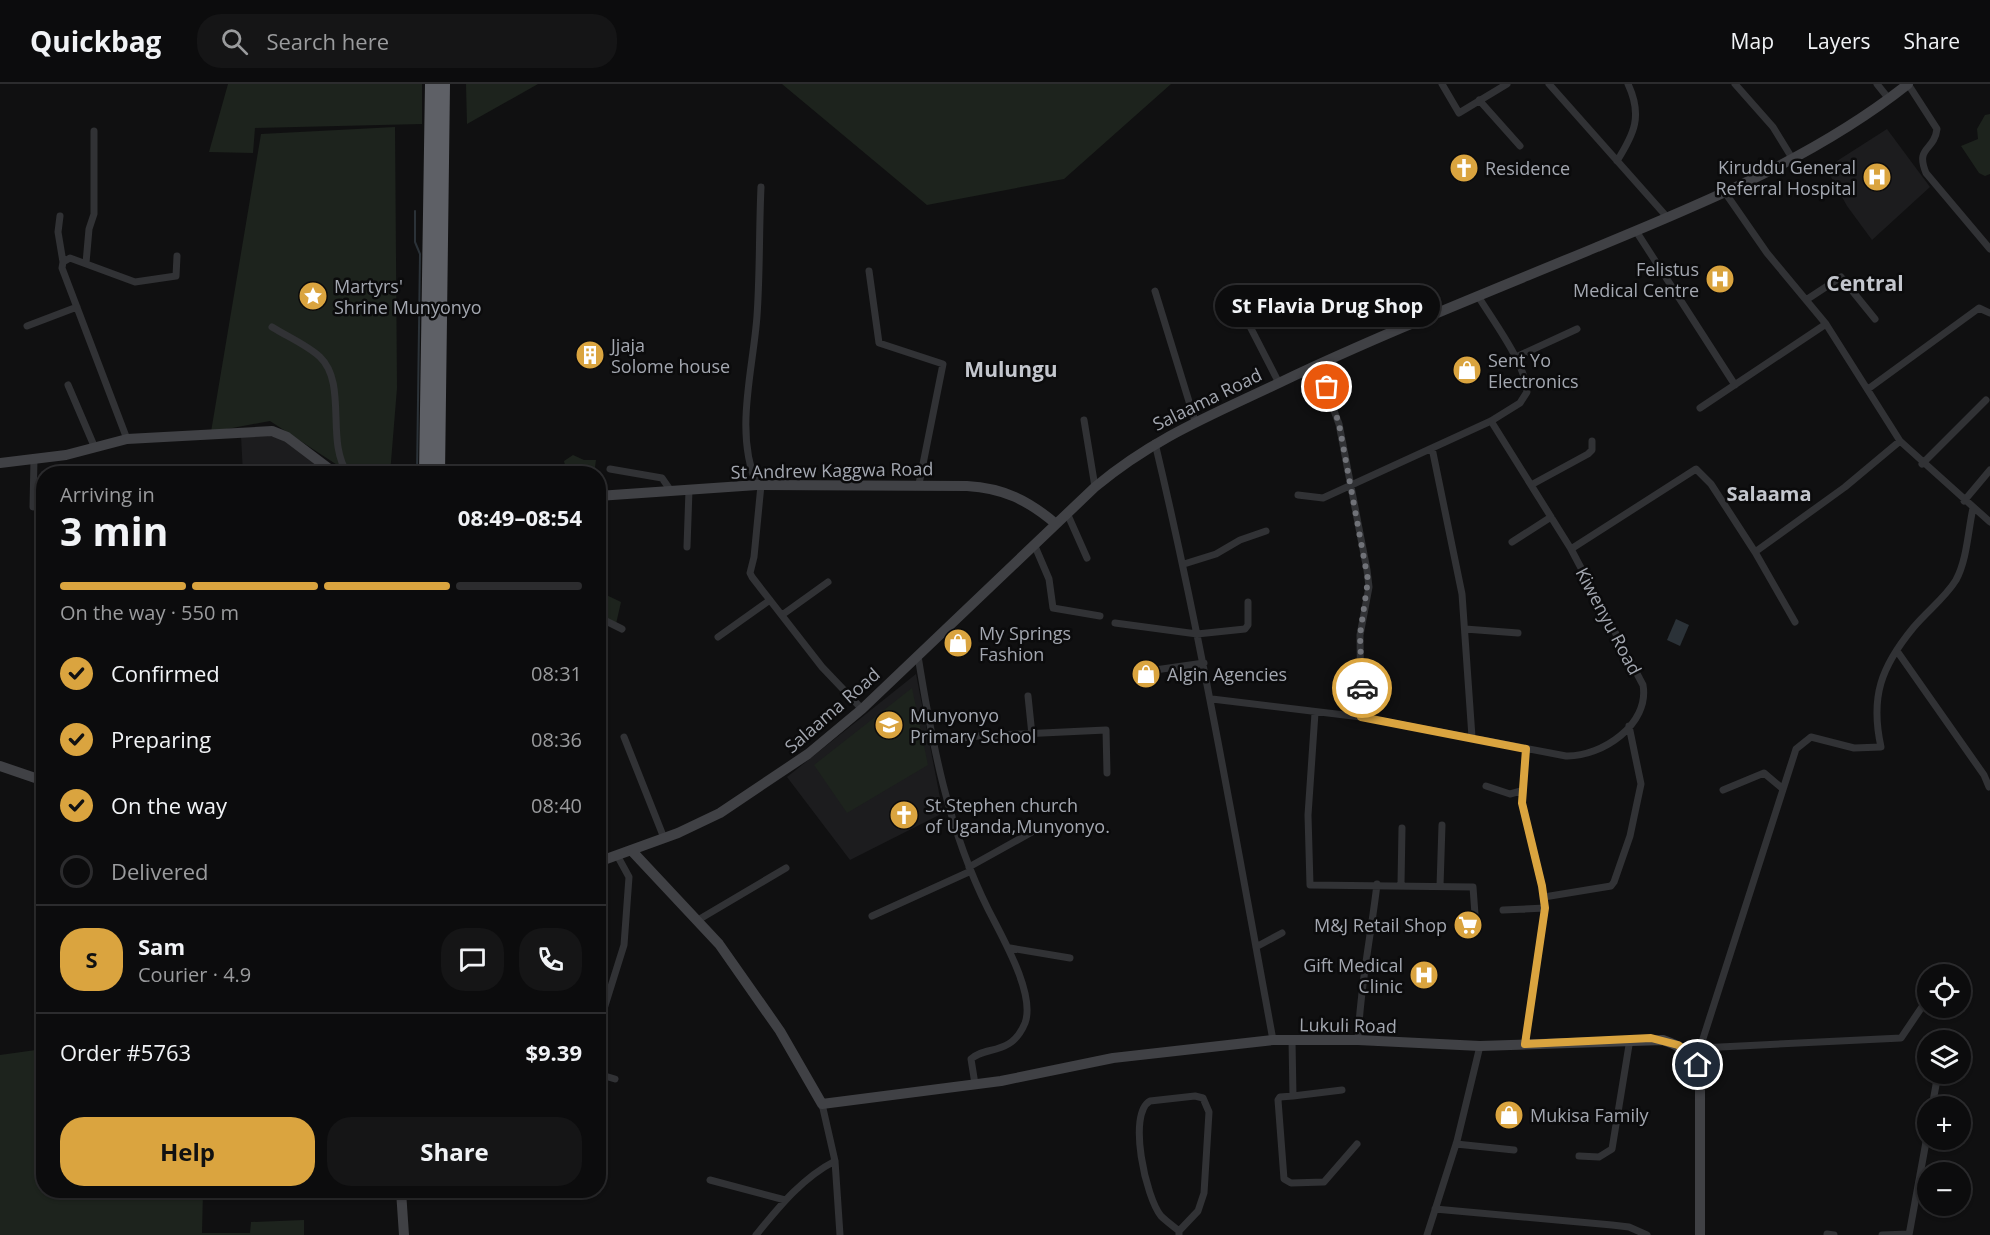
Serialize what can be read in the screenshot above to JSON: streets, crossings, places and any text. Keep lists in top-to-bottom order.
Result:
{
  "streets": {
    "street": [
      "Salaama Road",
      "St Andrew Kaggwa Road",
      "Kiwenyu Road",
      "Lukuli Road"
    ]
  },
  "crossings": [
    ["Salaama Road", "St Andrew Kaggwa Road"]
  ],
  "districts": ["Central", "Mulungu", "Salaama"],
  "places": {
    "church": ["Residence", "St.Stephen church of Uganda,Munyonyo."],
    "hospital": ["Kiruddu General Referral Hospital", "Felistus Medical Centre", "Gift Medical Clinic"],
    "place": ["Martyrs' Shrine Munyonyo"],
    "building": ["Jjaja Solome house"],
    "shop": [
      "Sent Yo Electronics",
      "My Springs Fashion",
      "Algin Agencies",
      "Mukisa Family"
    ],
    "other": ["St Flavia Drug Shop"],
    "school or university": ["Munyonyo Primary School"],
    "supermarket": ["M&J Retail Shop"]
  },
  "page": {
    "header": "Quickbag",
    "search": "Search here",
    "nav": ["Map", "Layers", "Share"],
    "bubble": "St Flavia Drug Shop",
    "heading": ["3 min", "Arriving in", "08:49–08:54"],
    "panel": [
      "Sam",
      "Courier · 4.9",
      "Order #5763",
      "$9.39"
    ],
    "bar": "On the way · 550 m",
    "list": [
      ["Confirmed", "08:31"],
      ["Preparing", "08:36"],
      ["On the way", "08:40"],
      "Delivered"
    ],
    "round": "S",
    "map_buttons": ["+", "−"],
    "buttons": ["Help", "Share"]
  }
}
